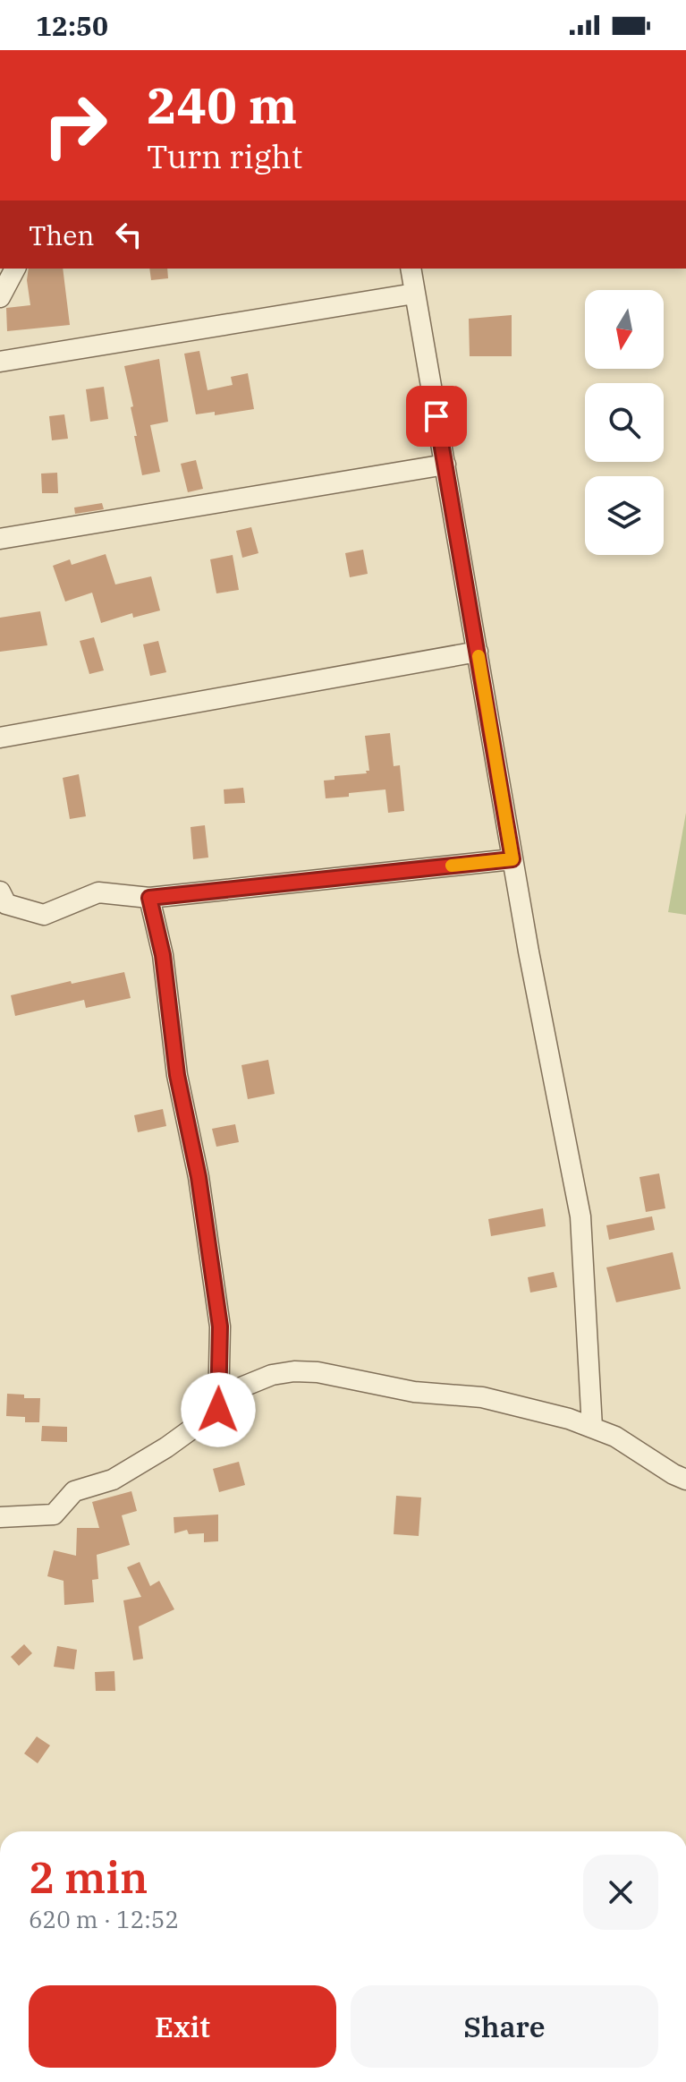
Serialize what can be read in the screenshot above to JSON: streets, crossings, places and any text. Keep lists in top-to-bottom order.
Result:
{
  "north": "bottom",
  "page": {
    "status": "12:50",
    "turn": ["240 m", "Turn right"],
    "then": "Then",
    "heading": ["2 min", "620 m · 12:52"],
    "buttons": ["Exit", "Share"]
  }
}
